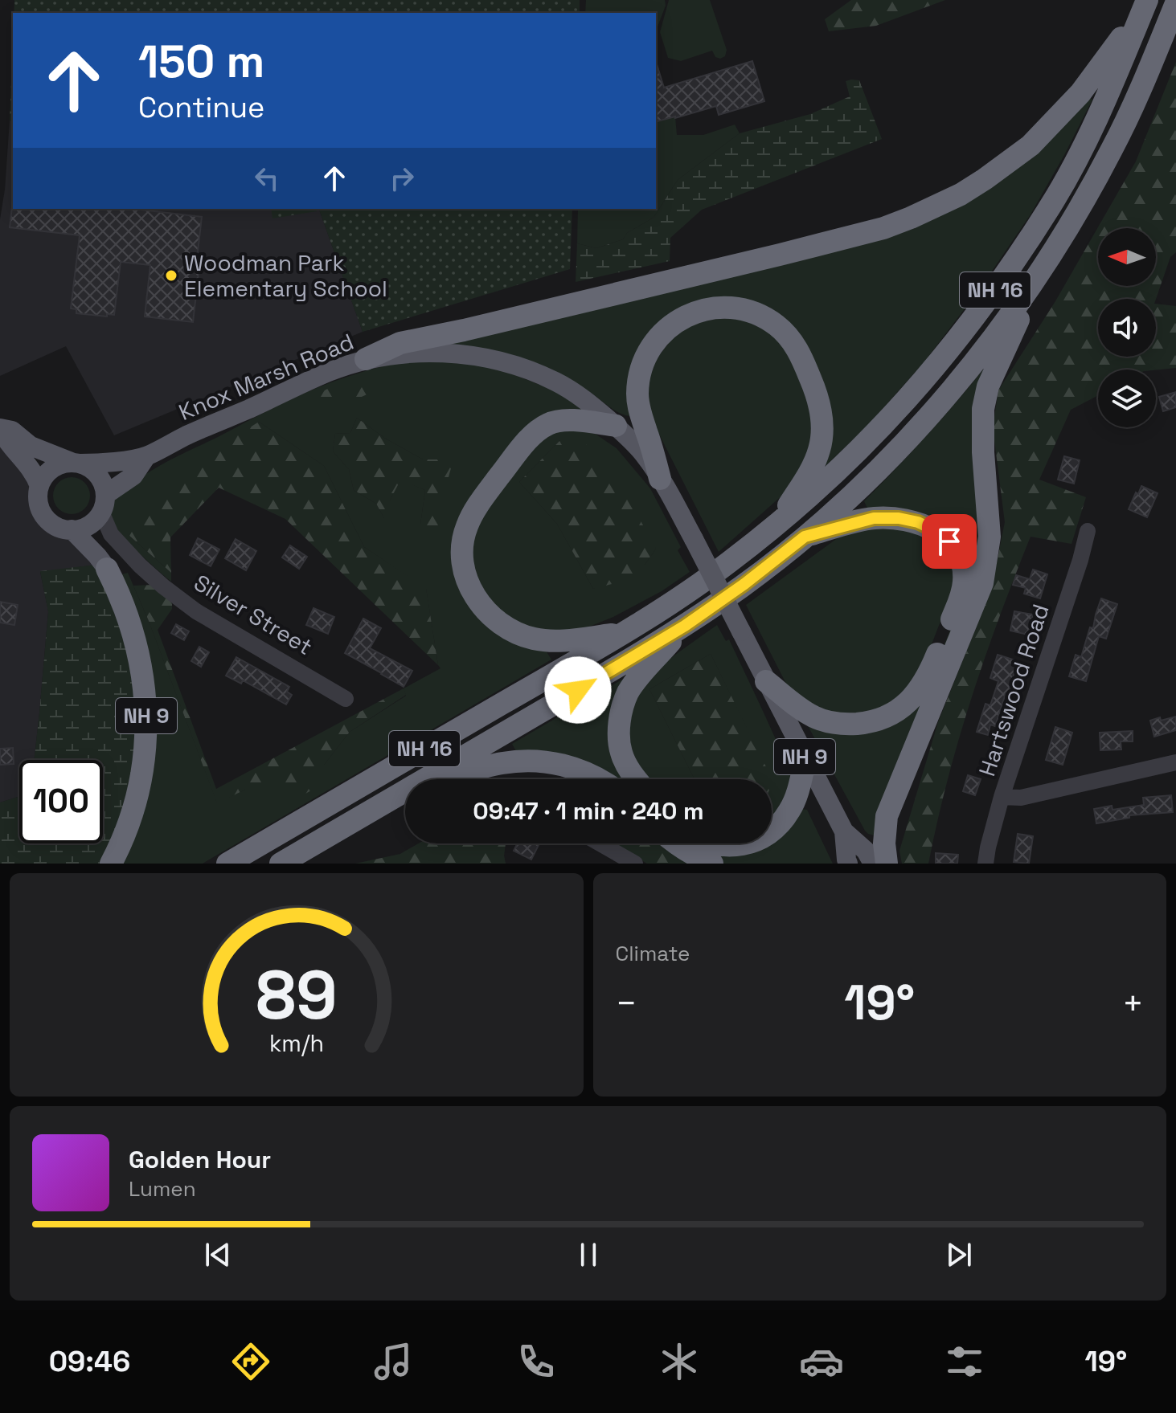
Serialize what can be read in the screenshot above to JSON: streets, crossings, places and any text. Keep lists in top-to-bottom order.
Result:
{
  "streets": {
    "highway": ["NH 16", "NH 9"],
    "main road": ["Knox Marsh Road"],
    "street": ["Silver Street", "Hartswood Road"]
  },
  "crossings": [
    ["Knox Marsh Road", "Silver Street"],
    ["Knox Marsh Road", "NH 9"],
    ["Silver Street", "NH 9"]
  ],
  "places": ["Woodman Park Elementary School"],
  "north": "left",
  "page": {
    "turn": ["150 m", "Continue"],
    "limit": "100",
    "trip": "09:47 · 1 min · 240 m",
    "tile": "Climate",
    "heat": ["−", "19°", "+"],
    "song": ["Golden Hour", "Lumen"],
    "tabs": ["09:46", "19°"],
    "gauge": ["89", "km/h"]
  }
}
